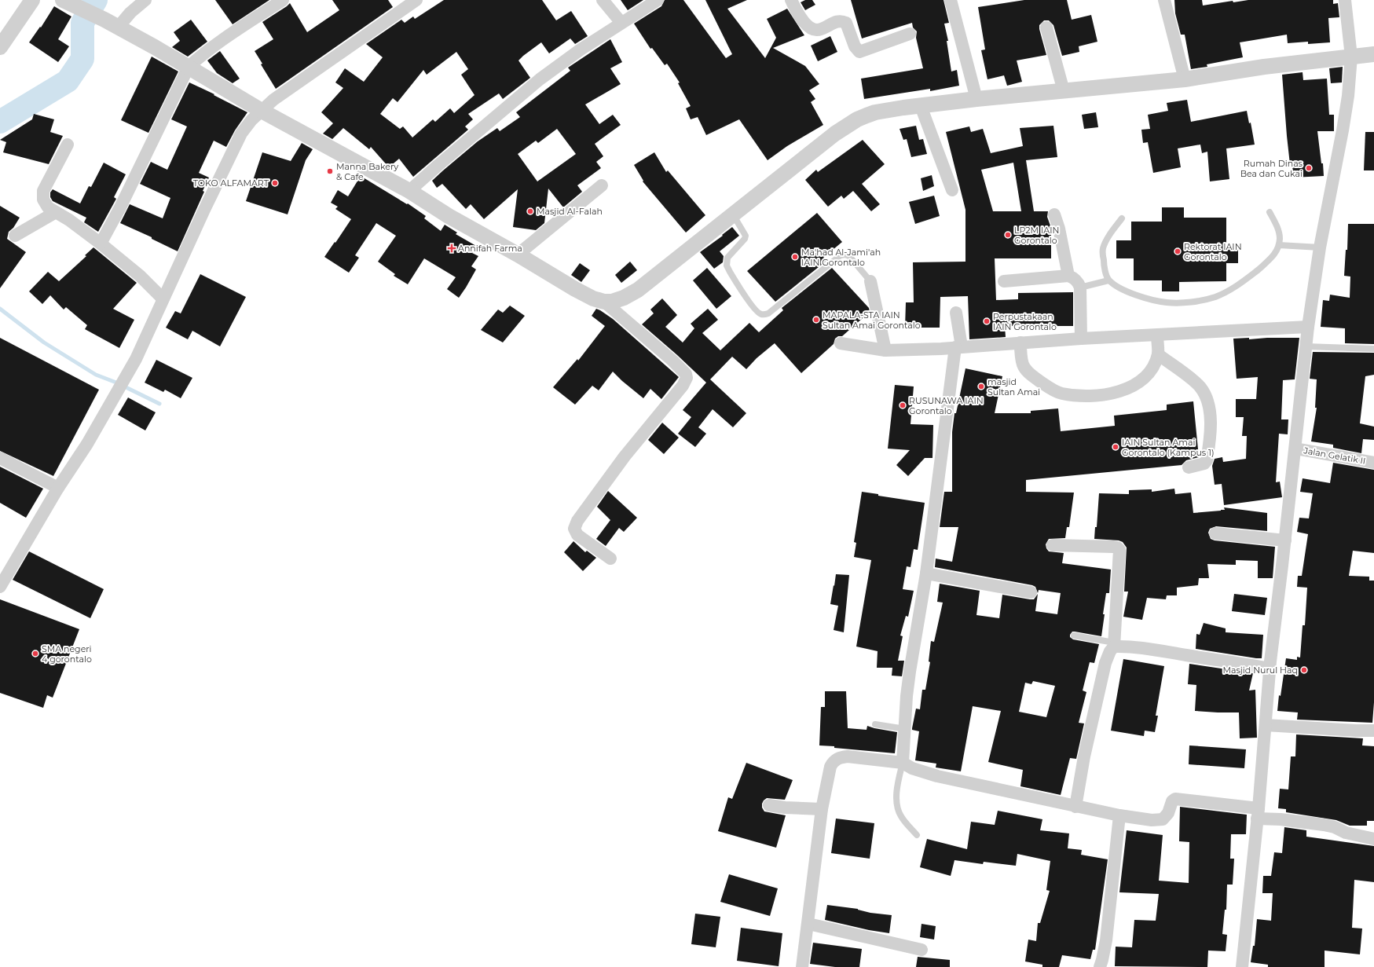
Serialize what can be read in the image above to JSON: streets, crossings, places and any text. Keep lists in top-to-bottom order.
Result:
{
  "streets": {
    "street": ["Jalan Gelatik II"]
  },
  "places": {
    "other": [
      "Rumah Dinas Bea dan Cukai",
      "Manna Bakery & Cafe",
      "TOKO ALFAMART",
      "Masjid Al-Falah",
      "LP2M IAIN Gorontalo",
      "Rektorat IAIN Gorontalo",
      "Ma'had Al-Jami'ah IAIN Gorontalo",
      "MAPALA-STA IAIN Sultan Amai Gorontalo",
      "Perpustakaan IAIN Gorontalo",
      "masjid Sultan Amai",
      "RUSUNAWA IAIN Gorontalo",
      "IAIN Sultan Amai Gorontalo (Kampus 1)",
      "SMA negeri 4 gorontalo",
      "Masjid Nurul Haq"
    ],
    "health": ["Annifah Farma"]
  }
}
